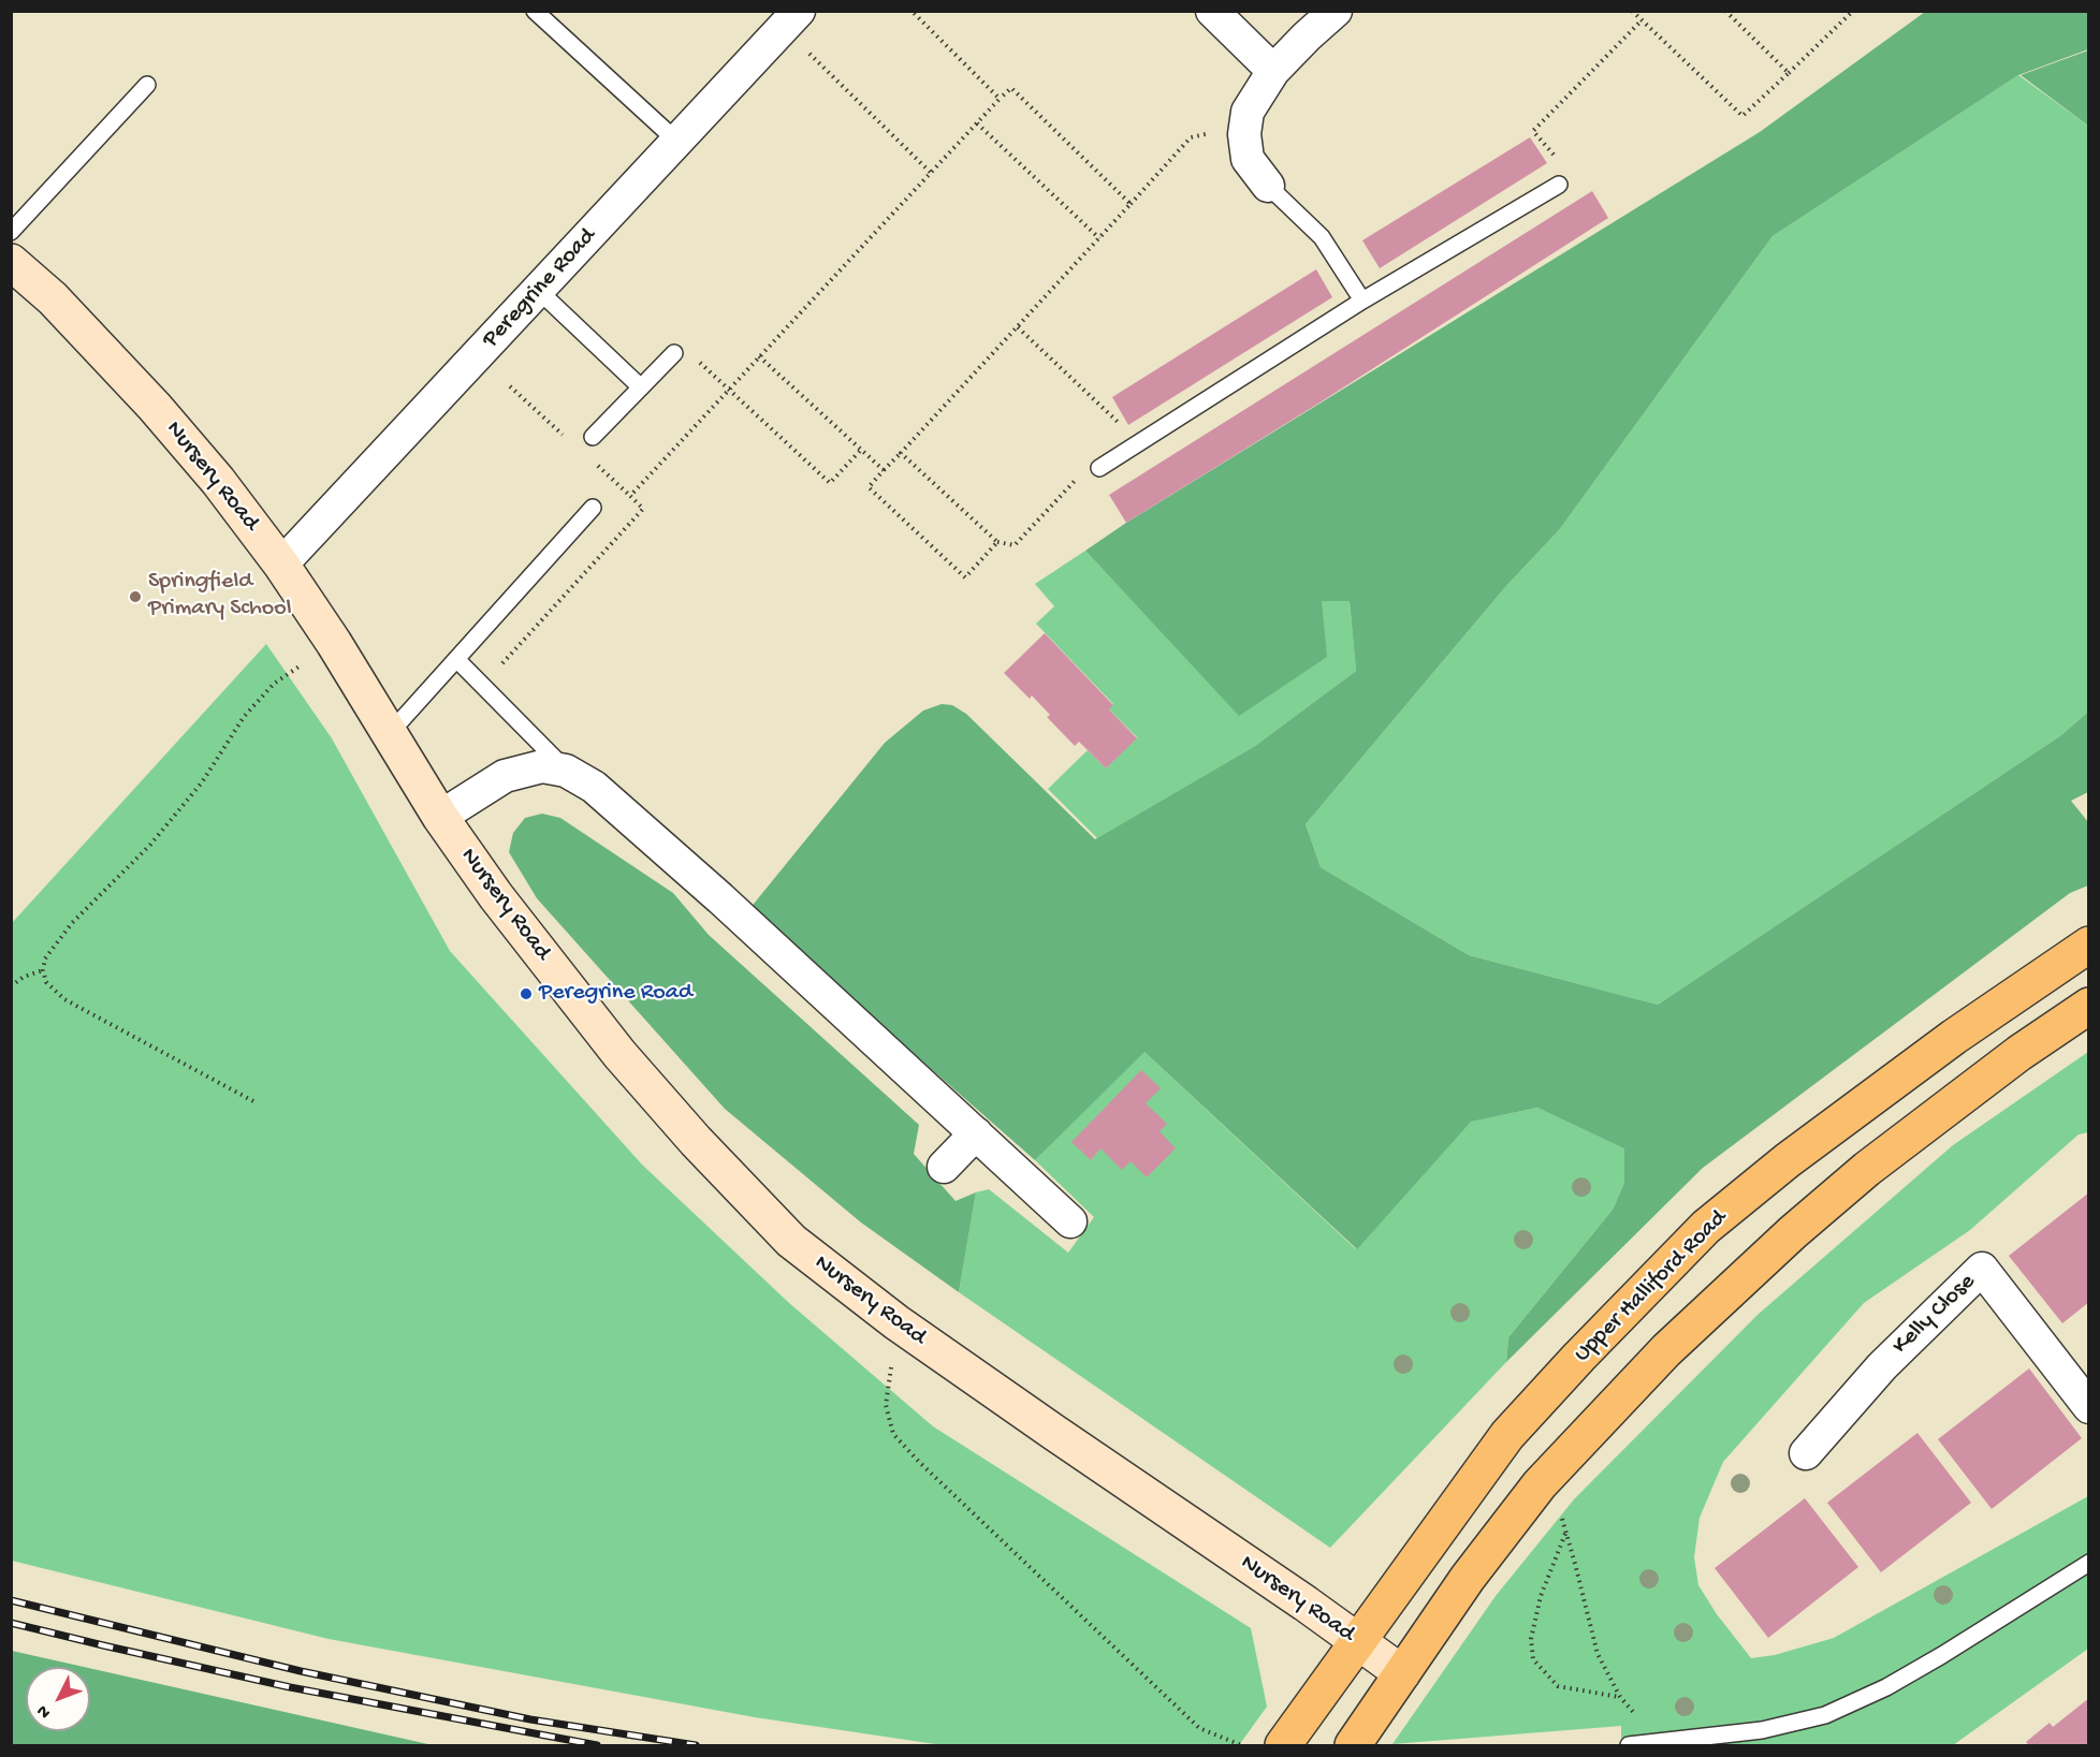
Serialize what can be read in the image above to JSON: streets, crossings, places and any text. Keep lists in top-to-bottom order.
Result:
{
  "streets": {
    "main road": ["Upper Halliford Road"],
    "street": ["Peregrine Road", "Nursery Road", "Kelly Close"]
  },
  "crossings": [
    ["Peregrine Road", "Nursery Road"],
    ["Nursery Road", "Upper Halliford Road"]
  ],
  "places": ["Springfield Primary School", "Peregrine Road"],
  "north": "bottom left"
}
